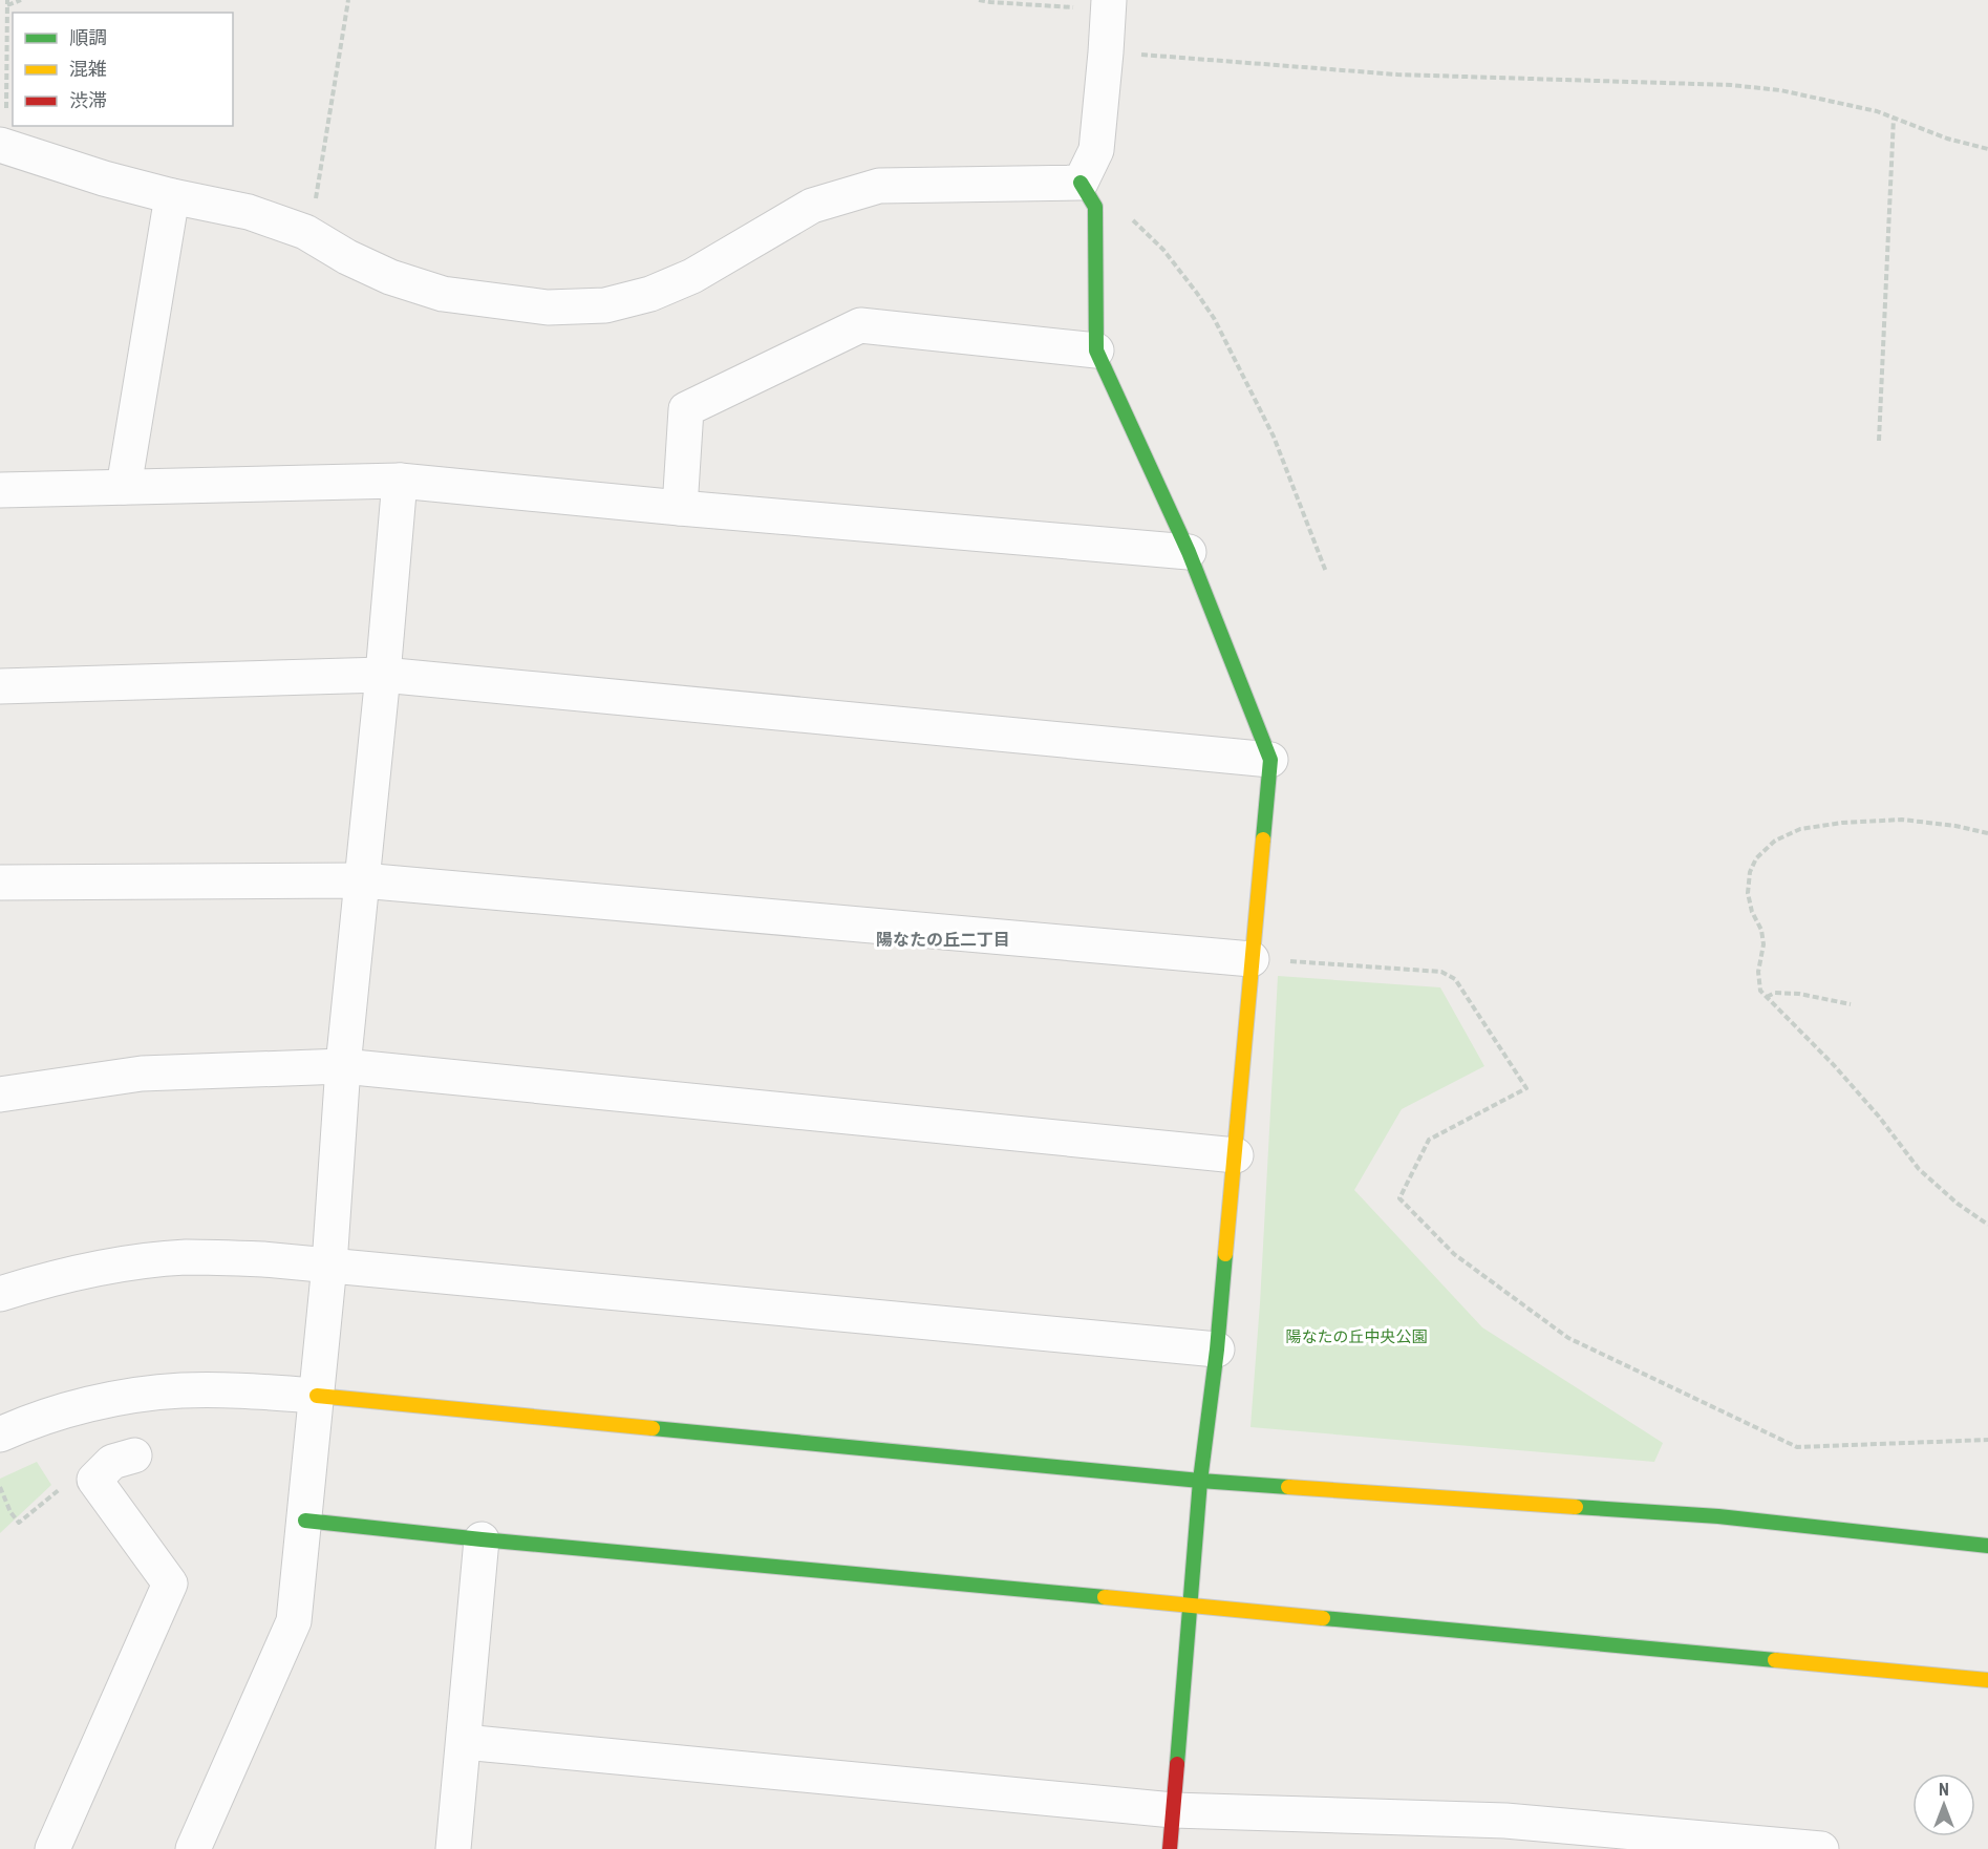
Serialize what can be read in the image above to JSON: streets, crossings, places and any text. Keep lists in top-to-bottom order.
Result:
{
  "districts": ["陽なたの丘二丁目"],
  "parks": ["陽なたの丘中央公園"],
  "legend": ["順調", "混雑", "渋滞"],
  "north": "top"
}
